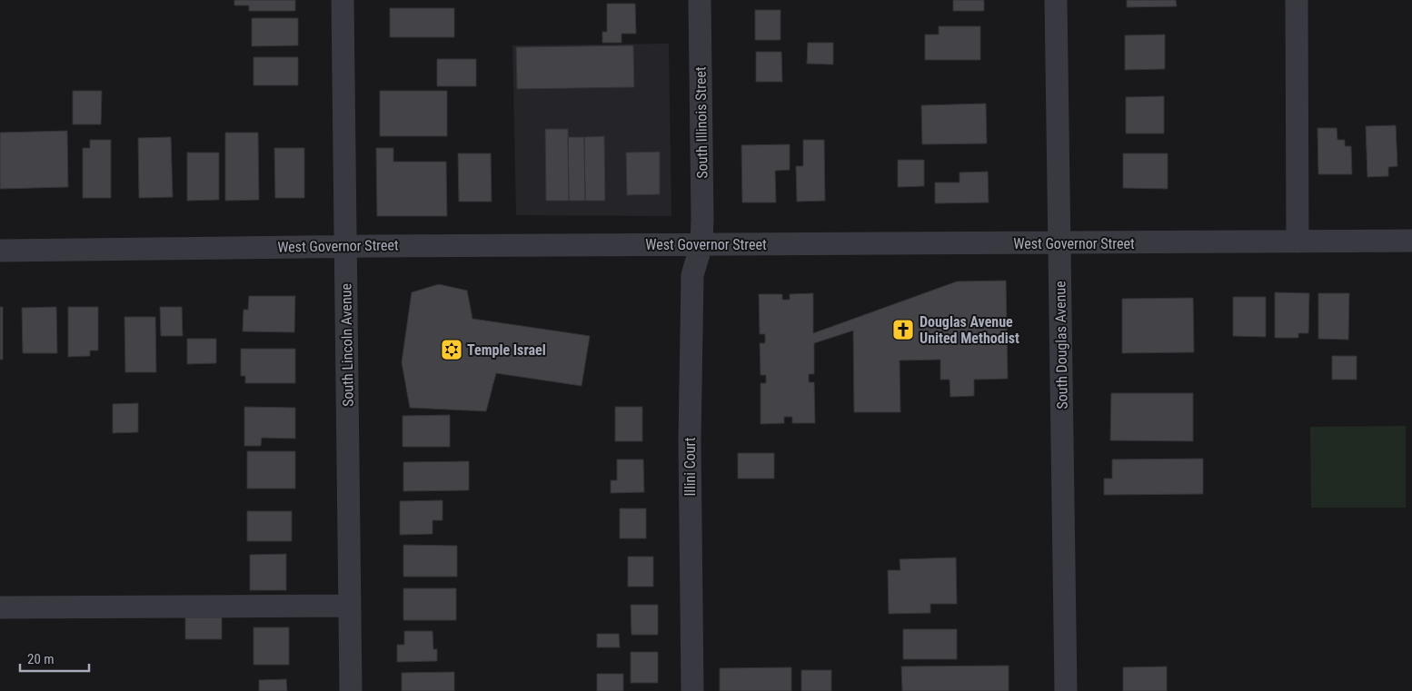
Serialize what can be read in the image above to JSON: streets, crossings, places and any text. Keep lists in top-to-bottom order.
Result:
{
  "streets": {
    "street": [
      "South Illinois Street",
      "West Governor Street",
      "South Lincoln Avenue",
      "South Douglas Avenue",
      "Illini Court"
    ]
  },
  "crossings": [
    ["South Illinois Street", "West Governor Street"],
    ["South Illinois Street", "Illini Court"],
    ["West Governor Street", "South Lincoln Avenue"],
    ["West Governor Street", "South Douglas Avenue"],
    ["West Governor Street", "Illini Court"]
  ],
  "places": {
    "church": ["Douglas Avenue United Methodist"],
    "synagogue": ["Temple Israel"]
  },
  "scale_bar": "20 m"
}
